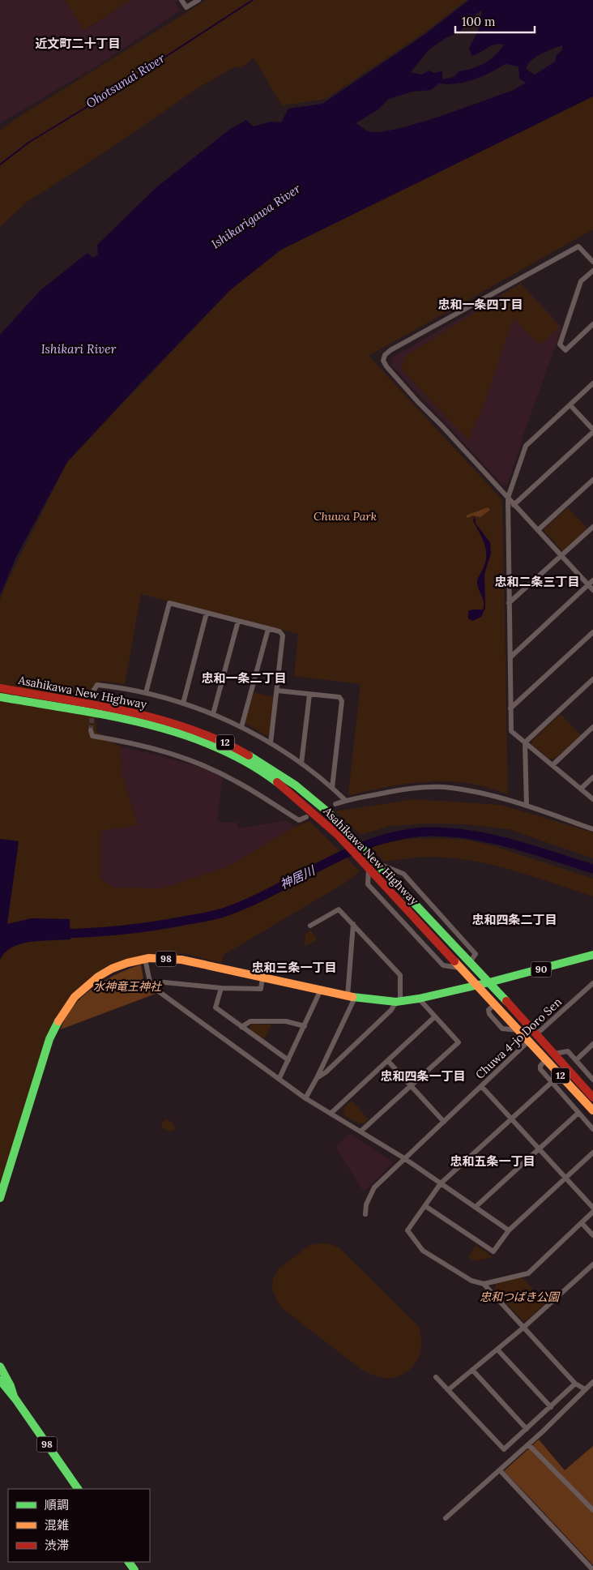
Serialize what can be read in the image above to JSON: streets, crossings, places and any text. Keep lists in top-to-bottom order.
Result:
{
  "streets": {
    "main road": [
      "Asahikawa New Highway",
      "12",
      "98",
      "90"
    ],
    "street": ["Chuwa 4-jo Doro Sen"]
  },
  "crossings": [
    ["Asahikawa New Highway", "98"],
    ["Asahikawa New Highway", "90"],
    ["Asahikawa New Highway", "Chuwa 4-jo Doro Sen"],
    ["98", "90"]
  ],
  "districts": [
    "近文町二十丁目",
    "忠和一条四丁目",
    "忠和二条三丁目",
    "忠和一条二丁目",
    "忠和四条二丁目",
    "忠和三条一丁目",
    "忠和四条一丁目",
    "忠和五条一丁目"
  ],
  "water": [
    "Ohotsunai River",
    "Ishikarigawa River",
    "Ishikari River",
    "神居川"
  ],
  "parks": ["Chuwa Park", "水神竜王神社", "忠和つばき公園"],
  "legend": ["順調", "混雑", "渋滞"],
  "scale_bar": "100 m"
}
